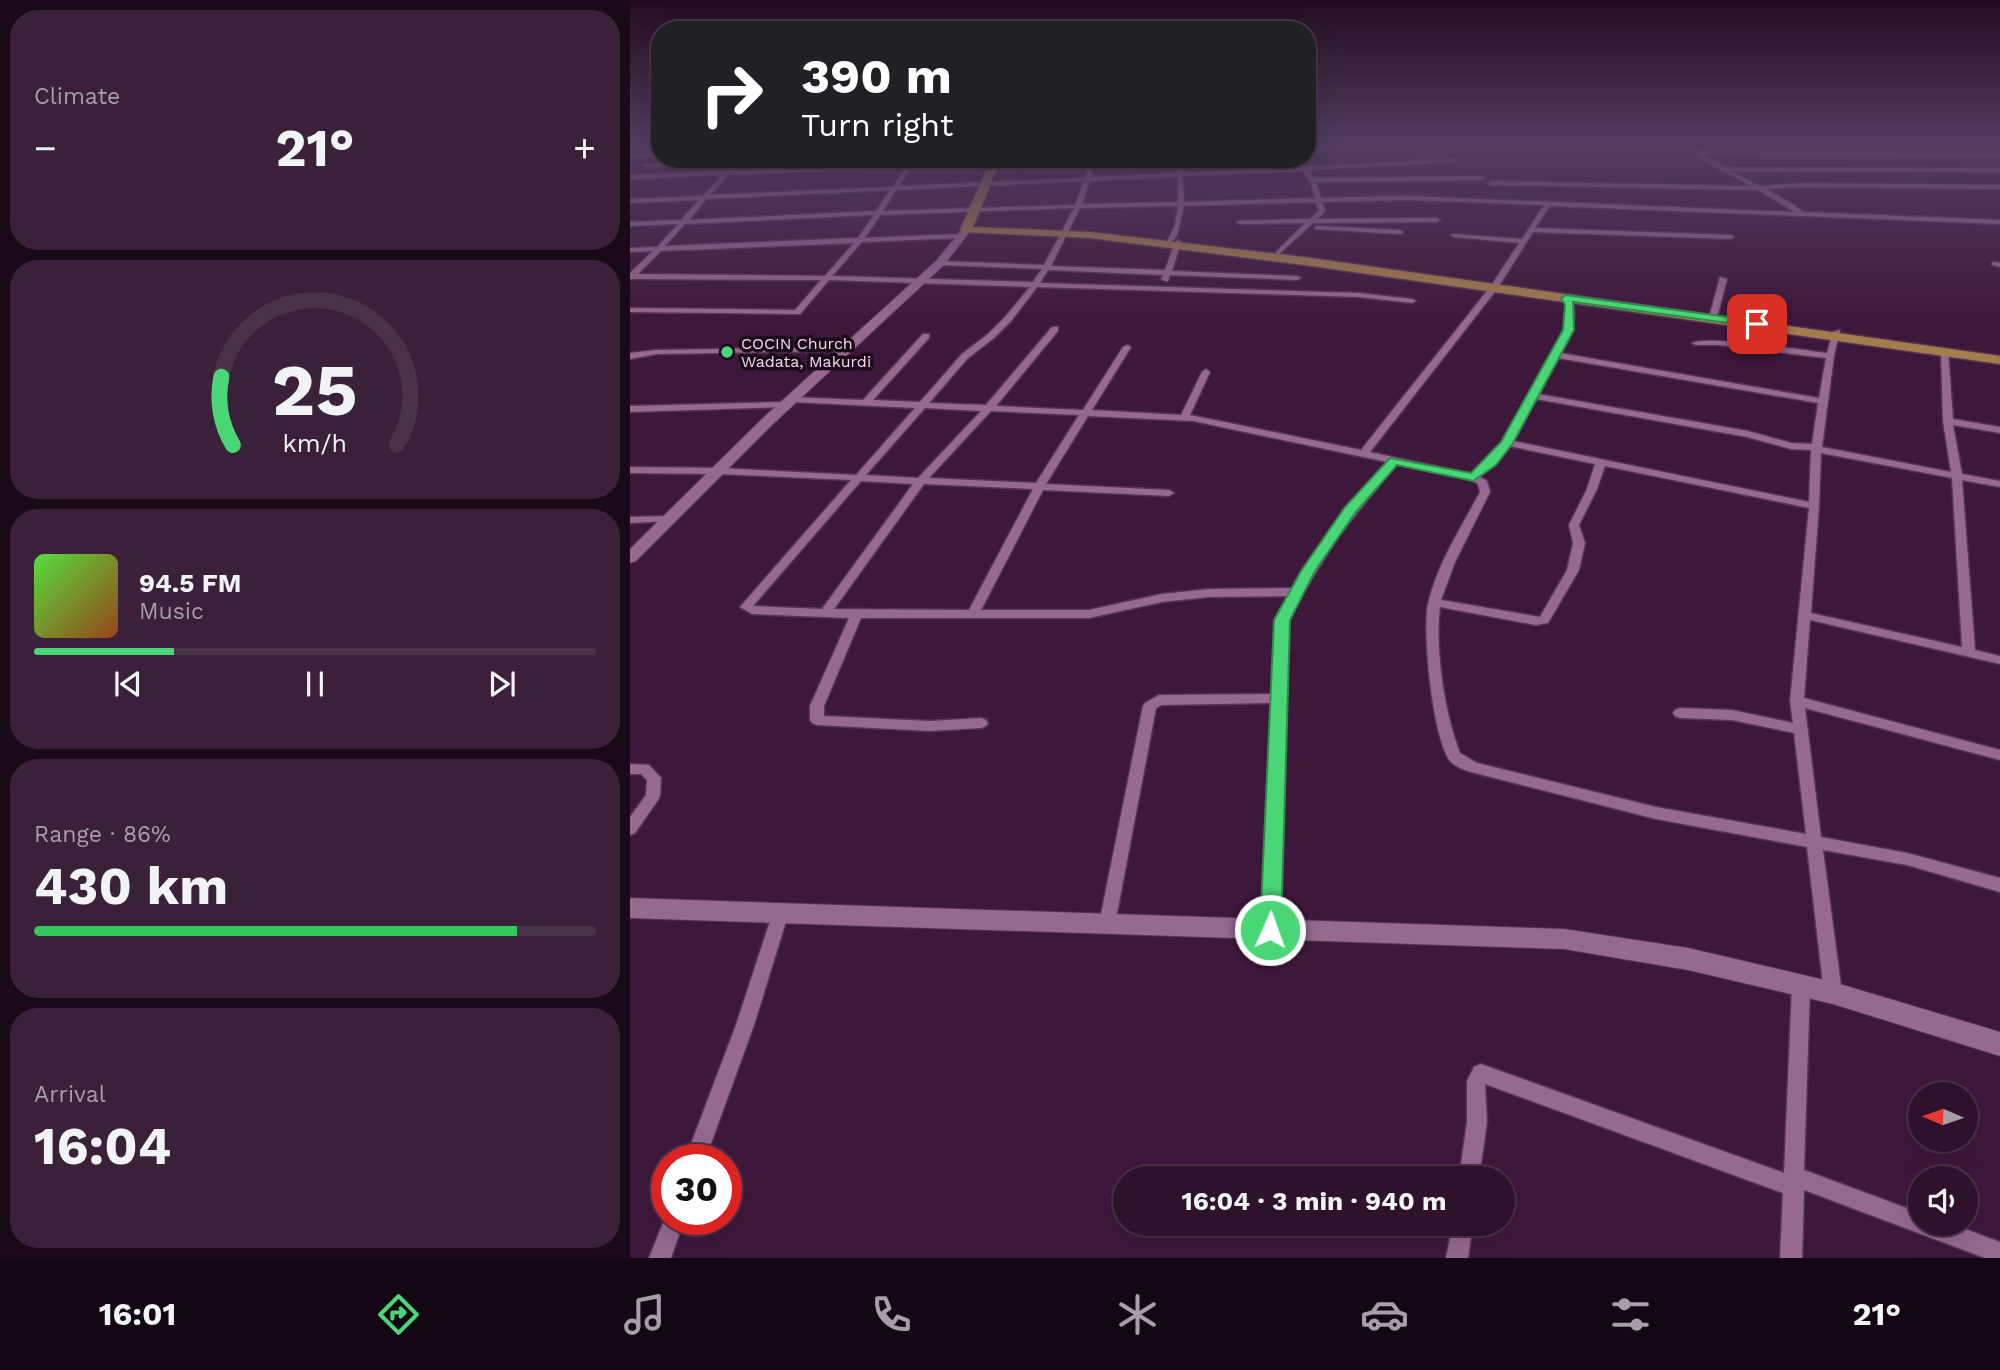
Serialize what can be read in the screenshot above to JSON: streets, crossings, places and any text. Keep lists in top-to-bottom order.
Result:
{
  "places": ["COCIN Church Wadata, Makurdi"],
  "north": "left",
  "page": {
    "tile": [
      "Climate",
      ["Range · 86%", "430 km"],
      ["Arrival", "16:04"]
    ],
    "turn": ["390 m", "Turn right"],
    "heat": ["−", "21°", "+"],
    "song": ["94.5 FM", "Music"],
    "limit": "30",
    "trip": "16:04 · 3 min · 940 m",
    "tabs": ["16:01", "21°"],
    "gauge": ["25", "km/h"]
  }
}
